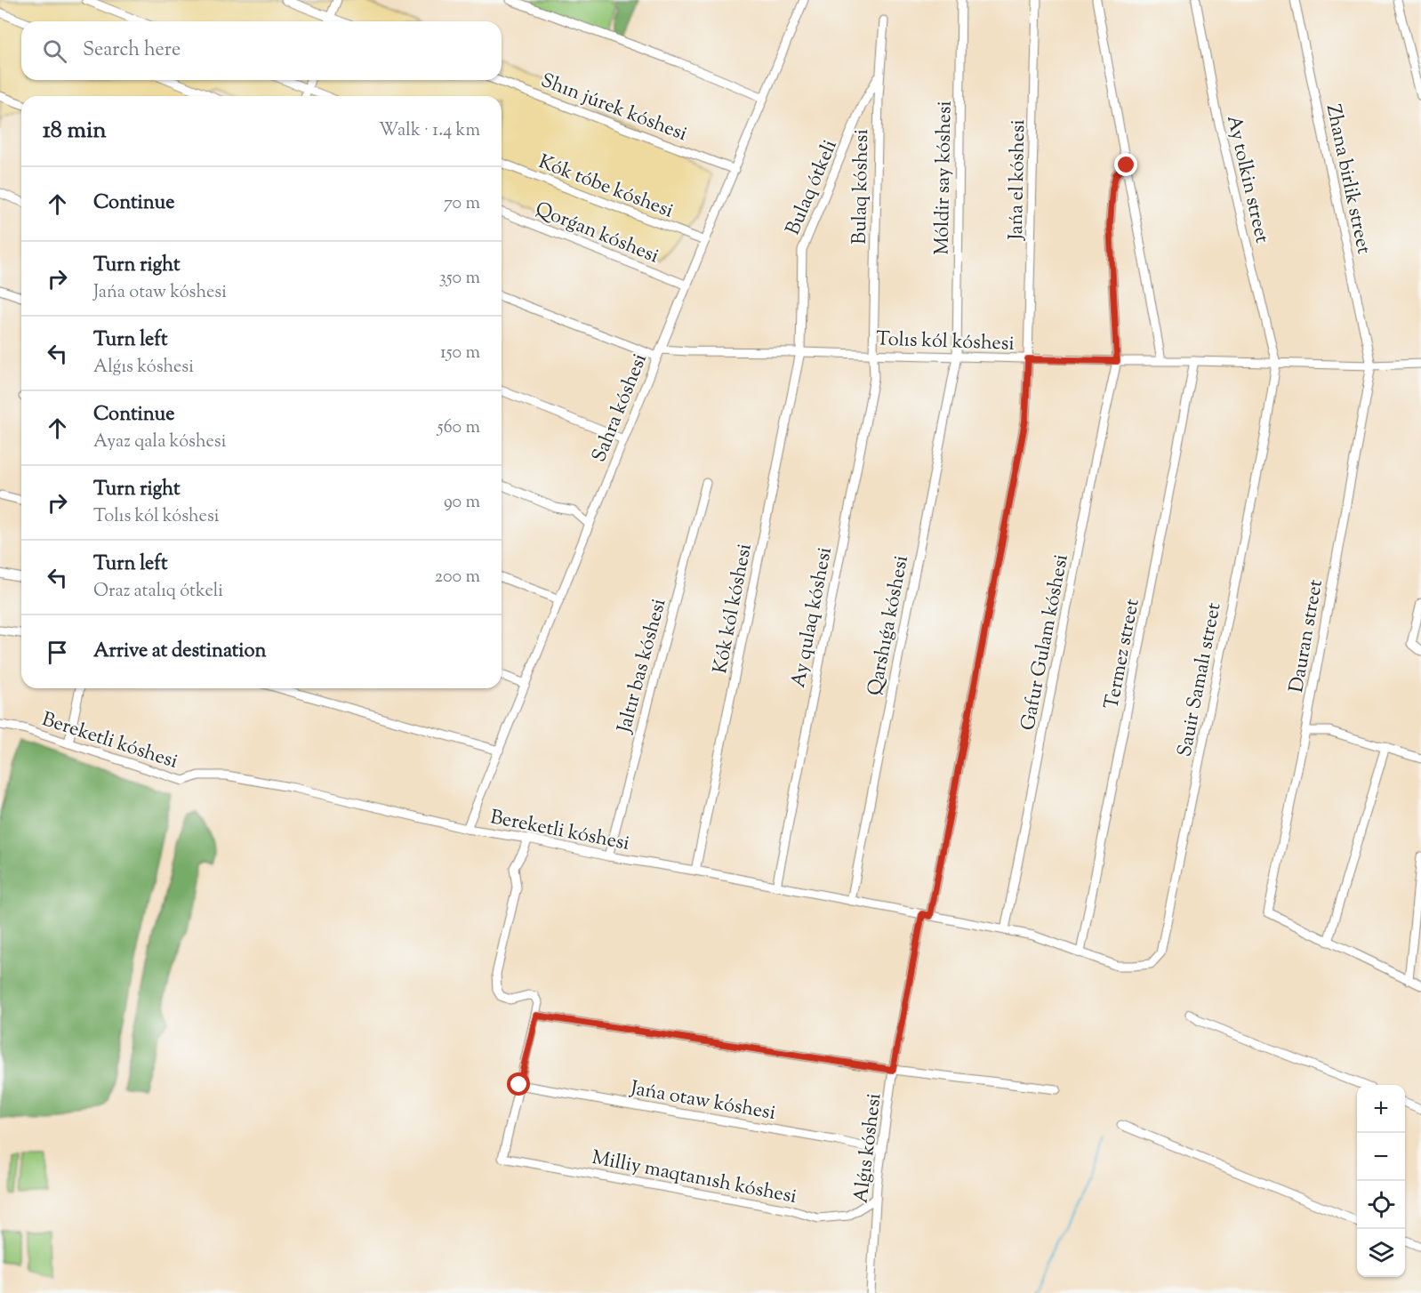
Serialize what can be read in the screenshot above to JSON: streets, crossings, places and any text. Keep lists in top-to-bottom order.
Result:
{
  "streets": {
    "street": [
      "Shın júrek kóshesi",
      "Móldir say kóshesi",
      "Ay tolkin street",
      "Zhana birlik street",
      "Jańa el kóshesi",
      "Kók tóbe kóshesi",
      "Bulaq ótkeli",
      "Bulaq kóshesi",
      "Qorǵan kóshesi",
      "Tolıs kól kóshesi",
      "Sahra kóshesi",
      "Kók kól kóshesi",
      "Ay qulaq kóshesi",
      "Qarshıǵa kóshesi",
      "Dauran street",
      "Gafur Gulam kóshesi",
      "Termez street",
      "Jaltır bas kóshesi",
      "Sauir Samalı street",
      "Bereketli kóshesi",
      "Jańa otaw kóshesi",
      "Alǵıs kóshesi",
      "Milliy maqtanısh kóshesi"
    ]
  },
  "crossings": [
    ["Shın júrek kóshesi", "Sahra kóshesi"],
    ["Móldir say kóshesi", "Tolıs kól kóshesi"],
    ["Móldir say kóshesi", "Qarshıǵa kóshesi"],
    ["Ay tolkin street", "Tolıs kól kóshesi"],
    ["Ay tolkin street", "Sauir Samalı street"],
    ["Zhana birlik street", "Tolıs kól kóshesi"],
    ["Zhana birlik street", "Dauran street"],
    ["Jańa el kóshesi", "Tolıs kól kóshesi"],
    ["Jańa el kóshesi", "Bereketli kóshesi"],
    ["Jańa el kóshesi", "Alǵıs kóshesi"],
    ["Kók tóbe kóshesi", "Sahra kóshesi"],
    ["Bulaq ótkeli", "Bulaq kóshesi"],
    ["Bulaq ótkeli", "Tolıs kól kóshesi"],
    ["Bulaq ótkeli", "Kók kól kóshesi"],
    ["Bulaq kóshesi", "Tolıs kól kóshesi"],
    ["Bulaq kóshesi", "Ay qulaq kóshesi"],
    ["Qorǵan kóshesi", "Sahra kóshesi"],
    ["Tolıs kól kóshesi", "Sahra kóshesi"],
    ["Tolıs kól kóshesi", "Kók kól kóshesi"],
    ["Tolıs kól kóshesi", "Ay qulaq kóshesi"],
    ["Tolıs kól kóshesi", "Qarshıǵa kóshesi"],
    ["Tolıs kól kóshesi", "Dauran street"],
    ["Tolıs kól kóshesi", "Gafur Gulam kóshesi"],
    ["Tolıs kól kóshesi", "Termez street"],
    ["Tolıs kól kóshesi", "Sauir Samalı street"],
    ["Sahra kóshesi", "Bereketli kóshesi"],
    ["Kók kól kóshesi", "Bereketli kóshesi"],
    ["Ay qulaq kóshesi", "Bereketli kóshesi"],
    ["Qarshıǵa kóshesi", "Bereketli kóshesi"],
    ["Gafur Gulam kóshesi", "Bereketli kóshesi"],
    ["Termez street", "Bereketli kóshesi"],
    ["Jaltır bas kóshesi", "Bereketli kóshesi"],
    ["Sauir Samalı street", "Bereketli kóshesi"],
    ["Bereketli kóshesi", "Alǵıs kóshesi"],
    ["Jańa otaw kóshesi", "Alǵıs kóshesi"],
    ["Jańa otaw kóshesi", "Milliy maqtanısh kóshesi"],
    ["Alǵıs kóshesi", "Milliy maqtanısh kóshesi"]
  ],
  "page": {
    "search": "Search here",
    "heading": ["18 min", "Walk · 1.4 km"],
    "list": [
      ["Continue", "70 m"],
      ["Turn right", "Jańa otaw kóshesi", "350 m"],
      ["Turn left", "Alǵıs kóshesi", "150 m"],
      ["Continue", "Ayaz qala kóshesi", "560 m"],
      ["Turn right", "Tolıs kól kóshesi", "90 m"],
      ["Turn left", "Oraz atalıq ótkeli", "200 m"],
      "Arrive at destination"
    ],
    "map_buttons": ["+", "−"]
  }
}
